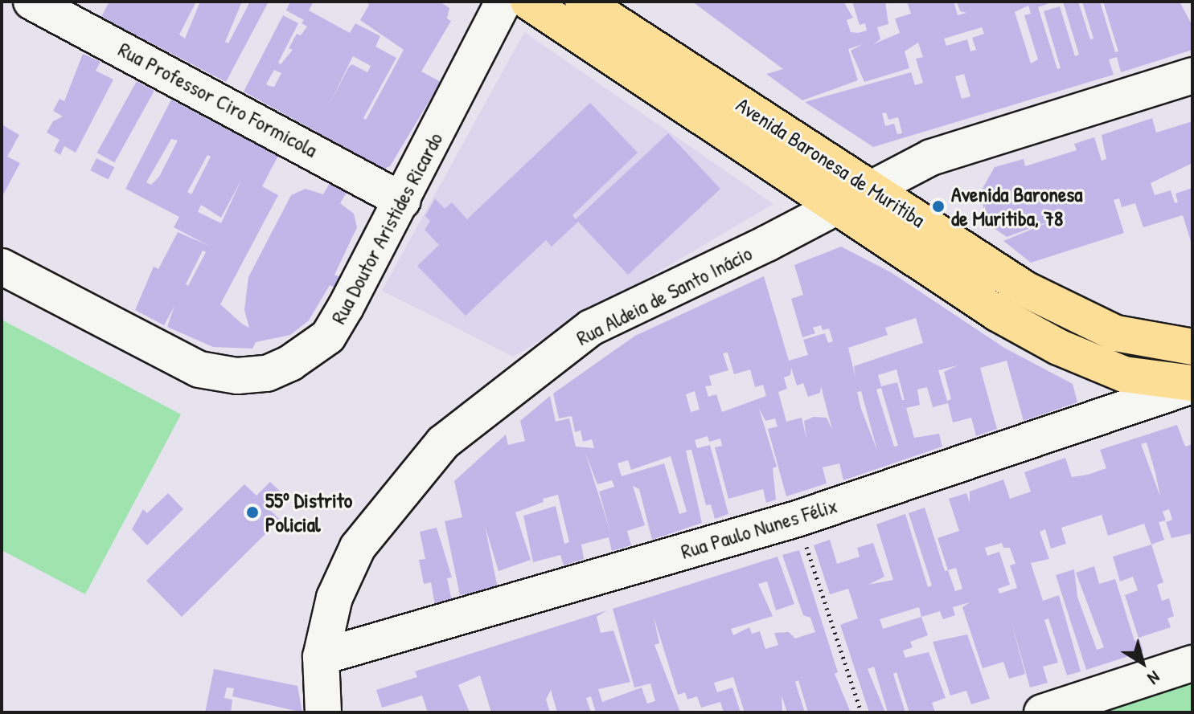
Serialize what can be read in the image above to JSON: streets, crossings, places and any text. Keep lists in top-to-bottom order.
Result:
{
  "streets": {
    "main road": ["Avenida Baronesa de Muritiba"],
    "street": [
      "Rua Professor Ciro Formicola",
      "Rua Doutor Aristides Ricardo",
      "Rua Aldeia de Santo Inácio",
      "Rua Paulo Nunes Félix"
    ]
  },
  "crossings": [
    ["Rua Professor Ciro Formicola", "Rua Doutor Aristides Ricardo"],
    ["Avenida Baronesa de Muritiba", "Rua Aldeia de Santo Inácio"],
    ["Avenida Baronesa de Muritiba", "Rua Paulo Nunes Félix"],
    ["Rua Aldeia de Santo Inácio", "Rua Paulo Nunes Félix"]
  ],
  "places": ["Avenida Baronesa de Muritiba, 78", "55º Distrito Policial"],
  "north": "bottom right"
}
